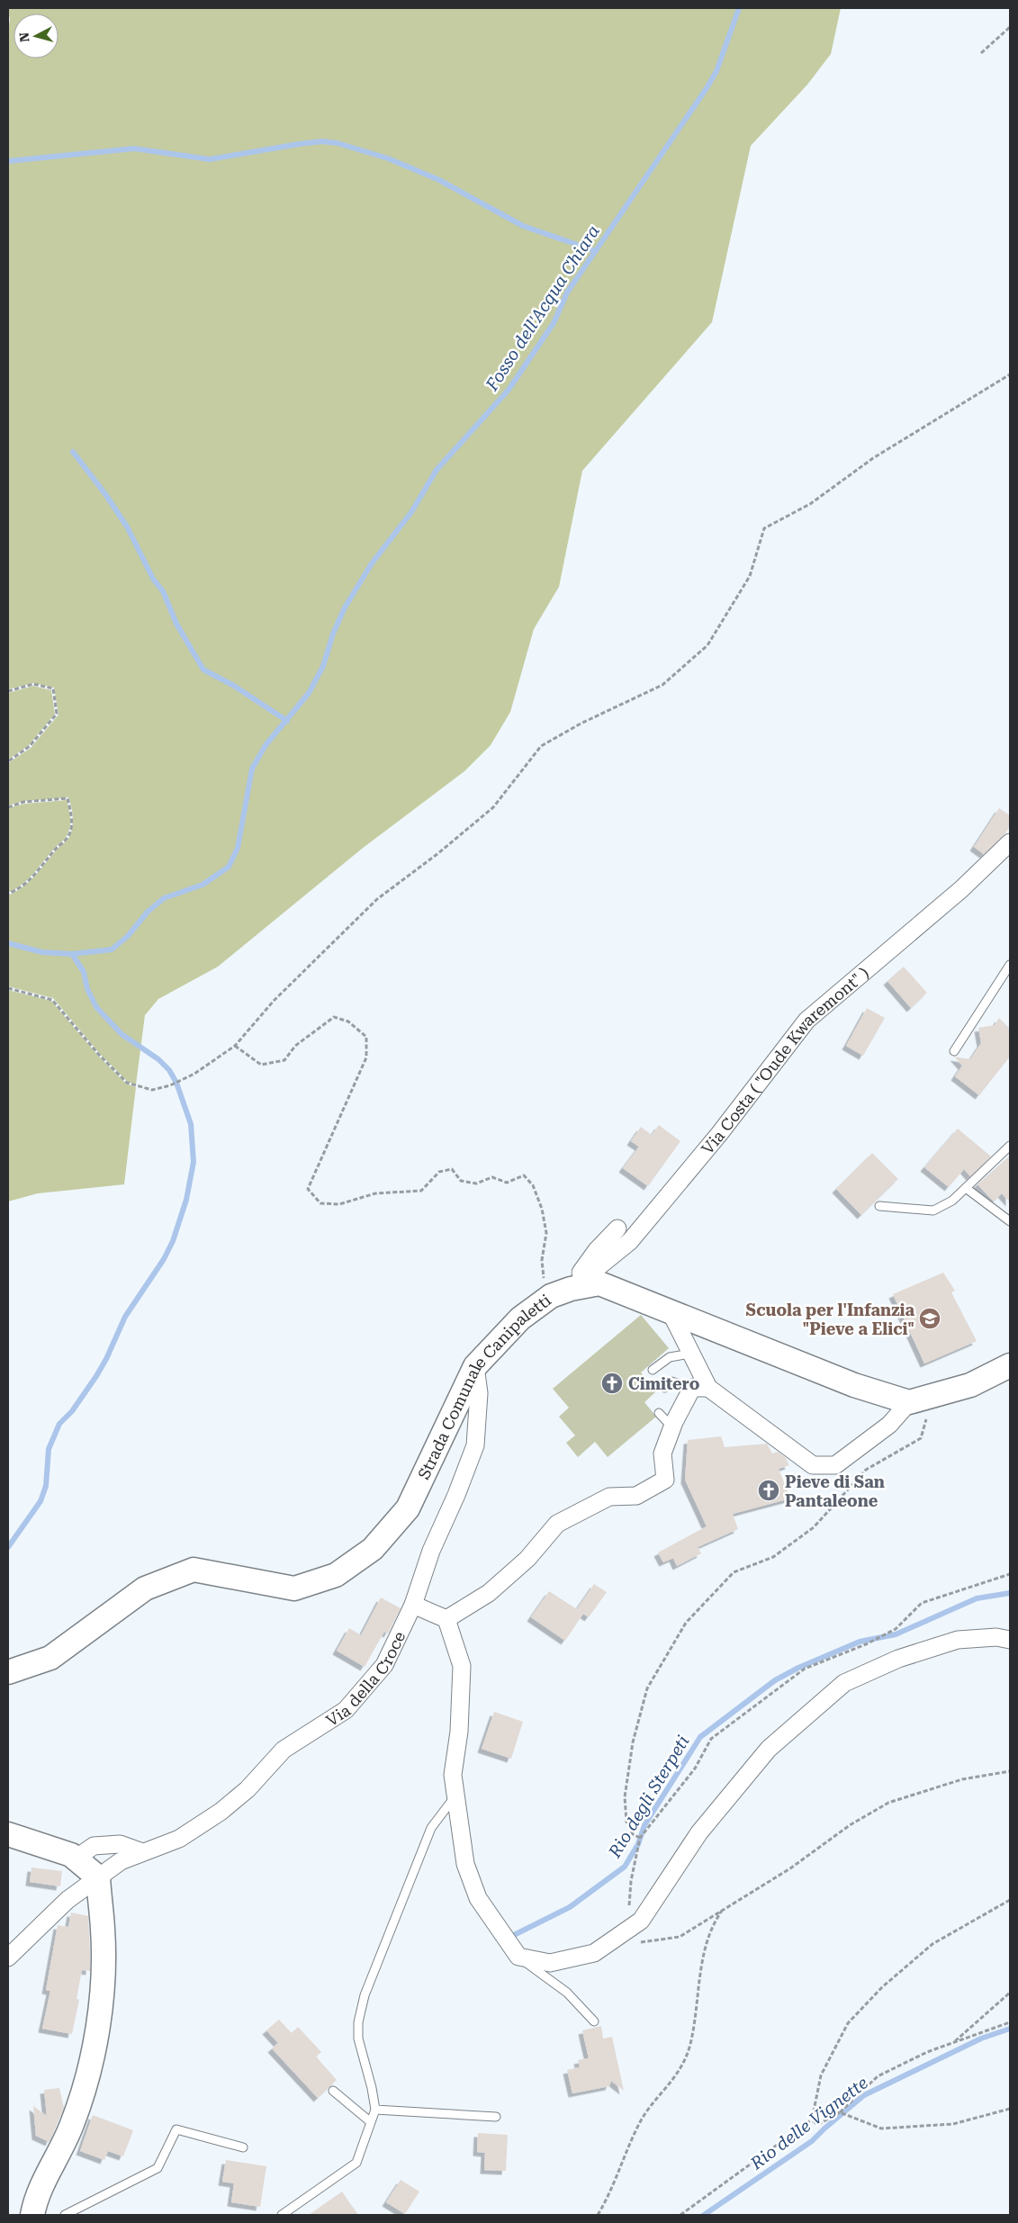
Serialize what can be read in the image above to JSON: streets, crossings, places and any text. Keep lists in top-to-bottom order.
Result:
{
  "streets": {
    "street": ["Via Costa ( \"Oude Kwaremont\" )", "Strada Comunale Canipaletti", "Via della Croce"]
  },
  "crossings": [
    ["Via Costa ( \"Oude Kwaremont\" )", "Strada Comunale Canipaletti"],
    ["Strada Comunale Canipaletti", "Via della Croce"]
  ],
  "water": ["Fosso dell'Acqua Chiara", "Rio degli Sterpeti", "Rio delle Vignette"],
  "places": {
    "school or university": ["Scuola per l'Infanzia \"Pieve a Elici\""],
    "church": ["Cimitero", "Pieve di San Pantaleone"]
  },
  "north": "left"
}
